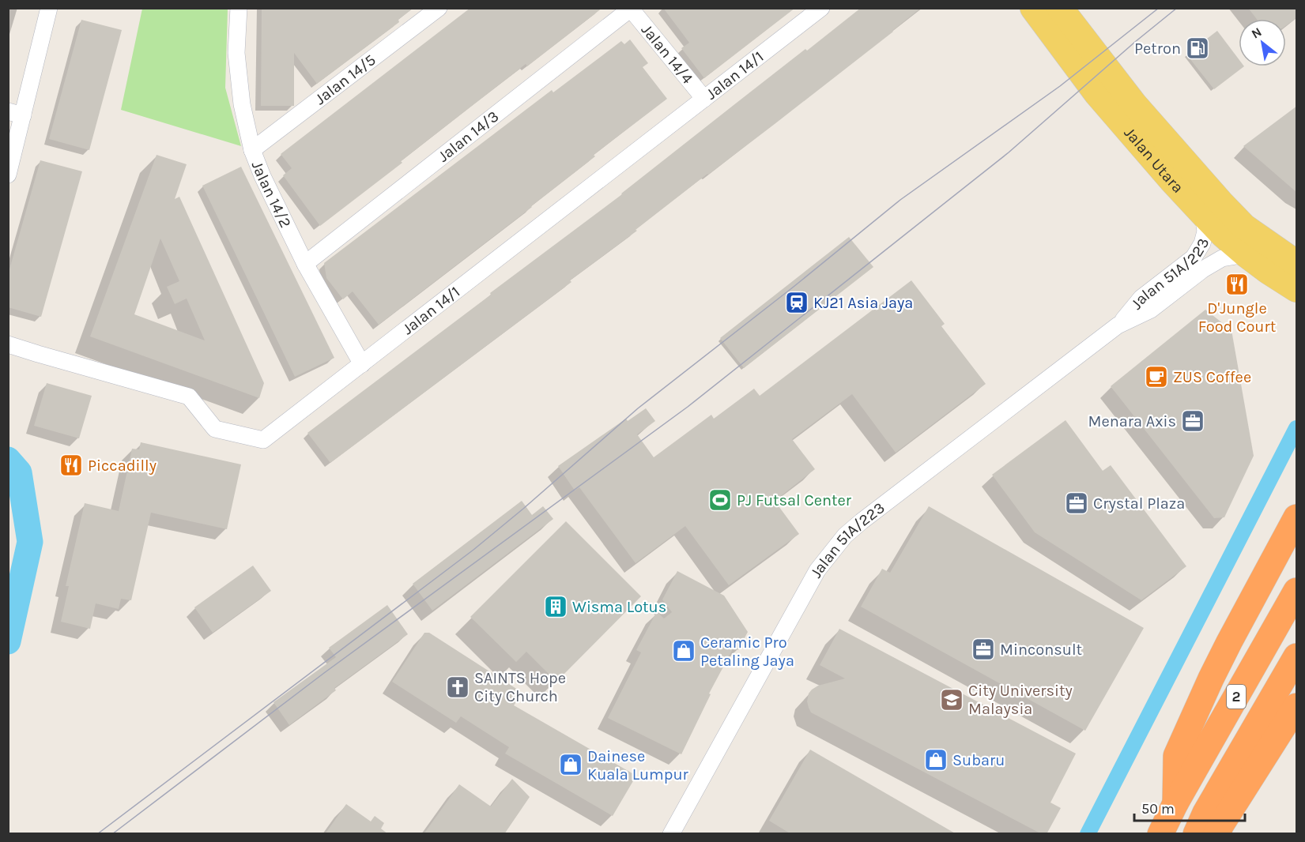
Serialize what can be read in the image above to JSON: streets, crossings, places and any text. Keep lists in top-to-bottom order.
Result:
{
  "streets": {
    "highway": ["2"],
    "main road": ["Jalan Utara"],
    "street": [
      "Jalan 14/4",
      "Jalan 14/1",
      "Jalan 14/5",
      "Jalan 14/3",
      "Jalan 14/2",
      "Jalan 51A/223"
    ]
  },
  "crossings": [
    ["Jalan 14/4", "Jalan 14/1"],
    ["Jalan 14/4", "Jalan 14/3"],
    ["Jalan 14/1", "Jalan 14/2"],
    ["Jalan 14/5", "Jalan 14/2"],
    ["Jalan 14/3", "Jalan 14/2"],
    ["Jalan Utara", "Jalan 51A/223"]
  ],
  "places": {
    "fuel station": ["Petron"],
    "restaurant": ["D'Jungle Food Court", "Piccadilly"],
    "station": ["KJ21 Asia Jaya"],
    "cafe": ["ZUS Coffee"],
    "office": ["Menara Axis", "Crystal Plaza", "Minconsult"],
    "sports": ["PJ Futsal Center"],
    "building": ["Wisma Lotus"],
    "shop": ["Ceramic Pro Petaling Jaya", "Subaru", "Dainese Kuala Lumpur"],
    "church": ["SAINTS Hope City Church"],
    "school or university": ["City University Malaysia"]
  },
  "scale_bar": "50 m",
  "north": "top left"
}
